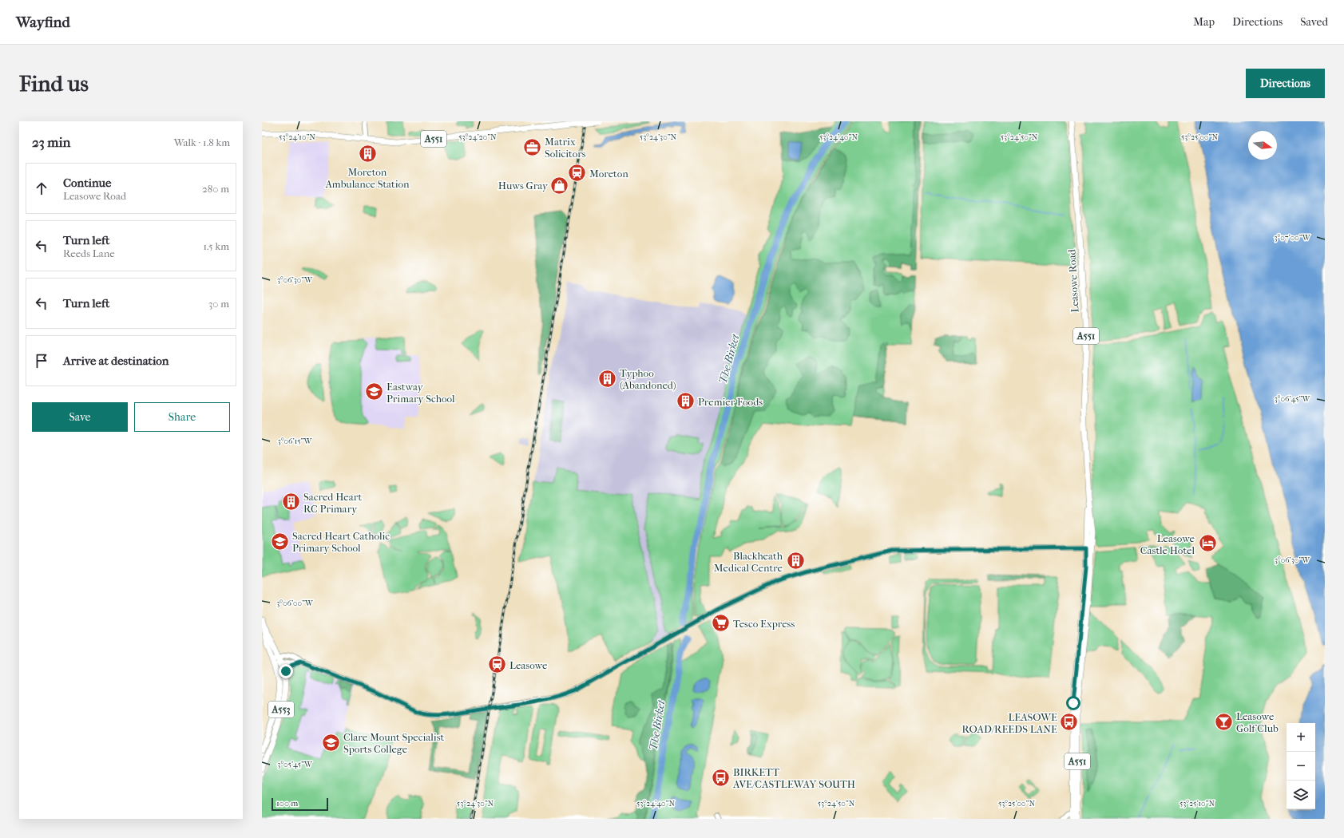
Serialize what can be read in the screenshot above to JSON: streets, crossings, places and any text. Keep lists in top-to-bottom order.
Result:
{
  "streets": {
    "main road": ["A551", "Leasowe Road", "A553"]
  },
  "water": ["The Birket"],
  "places": {
    "office": ["Matrix Solicitors"],
    "building": [
      "Moreton Ambulance Station",
      "Typhoo (Abandoned)",
      "Premier Foods",
      "Sacred Heart RC Primary",
      "Blackheath Medical Centre"
    ],
    "station": ["Moreton", "Leasowe"],
    "shop": ["Huws Gray"],
    "school or university": ["Eastway Primary School", "Sacred Heart Catholic Primary School", "Clare Mount Specialist Sports College"],
    "hotel": ["Leasowe Castle Hotel"],
    "supermarket": ["Tesco Express"],
    "bar": ["Leasowe Golf Club"],
    "bus stop": ["LEASOWE ROAD/REEDS LANE", "BIRKETT AVE/CASTLEWAY SOUTH"]
  },
  "scale_bar": "100 m",
  "north": "right",
  "page": {
    "header": "Wayfind",
    "nav": ["Map", "Directions", "Saved"],
    "buttons": [
      "Directions",
      ["Save", "Share"]
    ],
    "title": "Find us",
    "heading": ["23 min", "Walk · 1.8 km"],
    "list": [
      ["Continue", "Leasowe Road", "280 m"],
      ["Turn left", "Reeds Lane", "1.5 km"],
      ["Turn left", "30 m"],
      "Arrive at destination"
    ],
    "map_buttons": ["+", "−"],
    "scale": "100 m"
  },
  "coordinates": [
    "53°24'20\"N",
    "53°24'30\"N",
    "53°24'40\"N",
    "53°24'50\"N",
    "53°25'00\"N",
    "53°24'10\"N",
    "3°07'00\"W",
    "3°06'30\"W",
    "3°06'45\"W",
    "3°06'15\"W",
    "3°06'00\"W",
    "3°05'45\"W",
    "53°25'10\"N"
  ]
}
